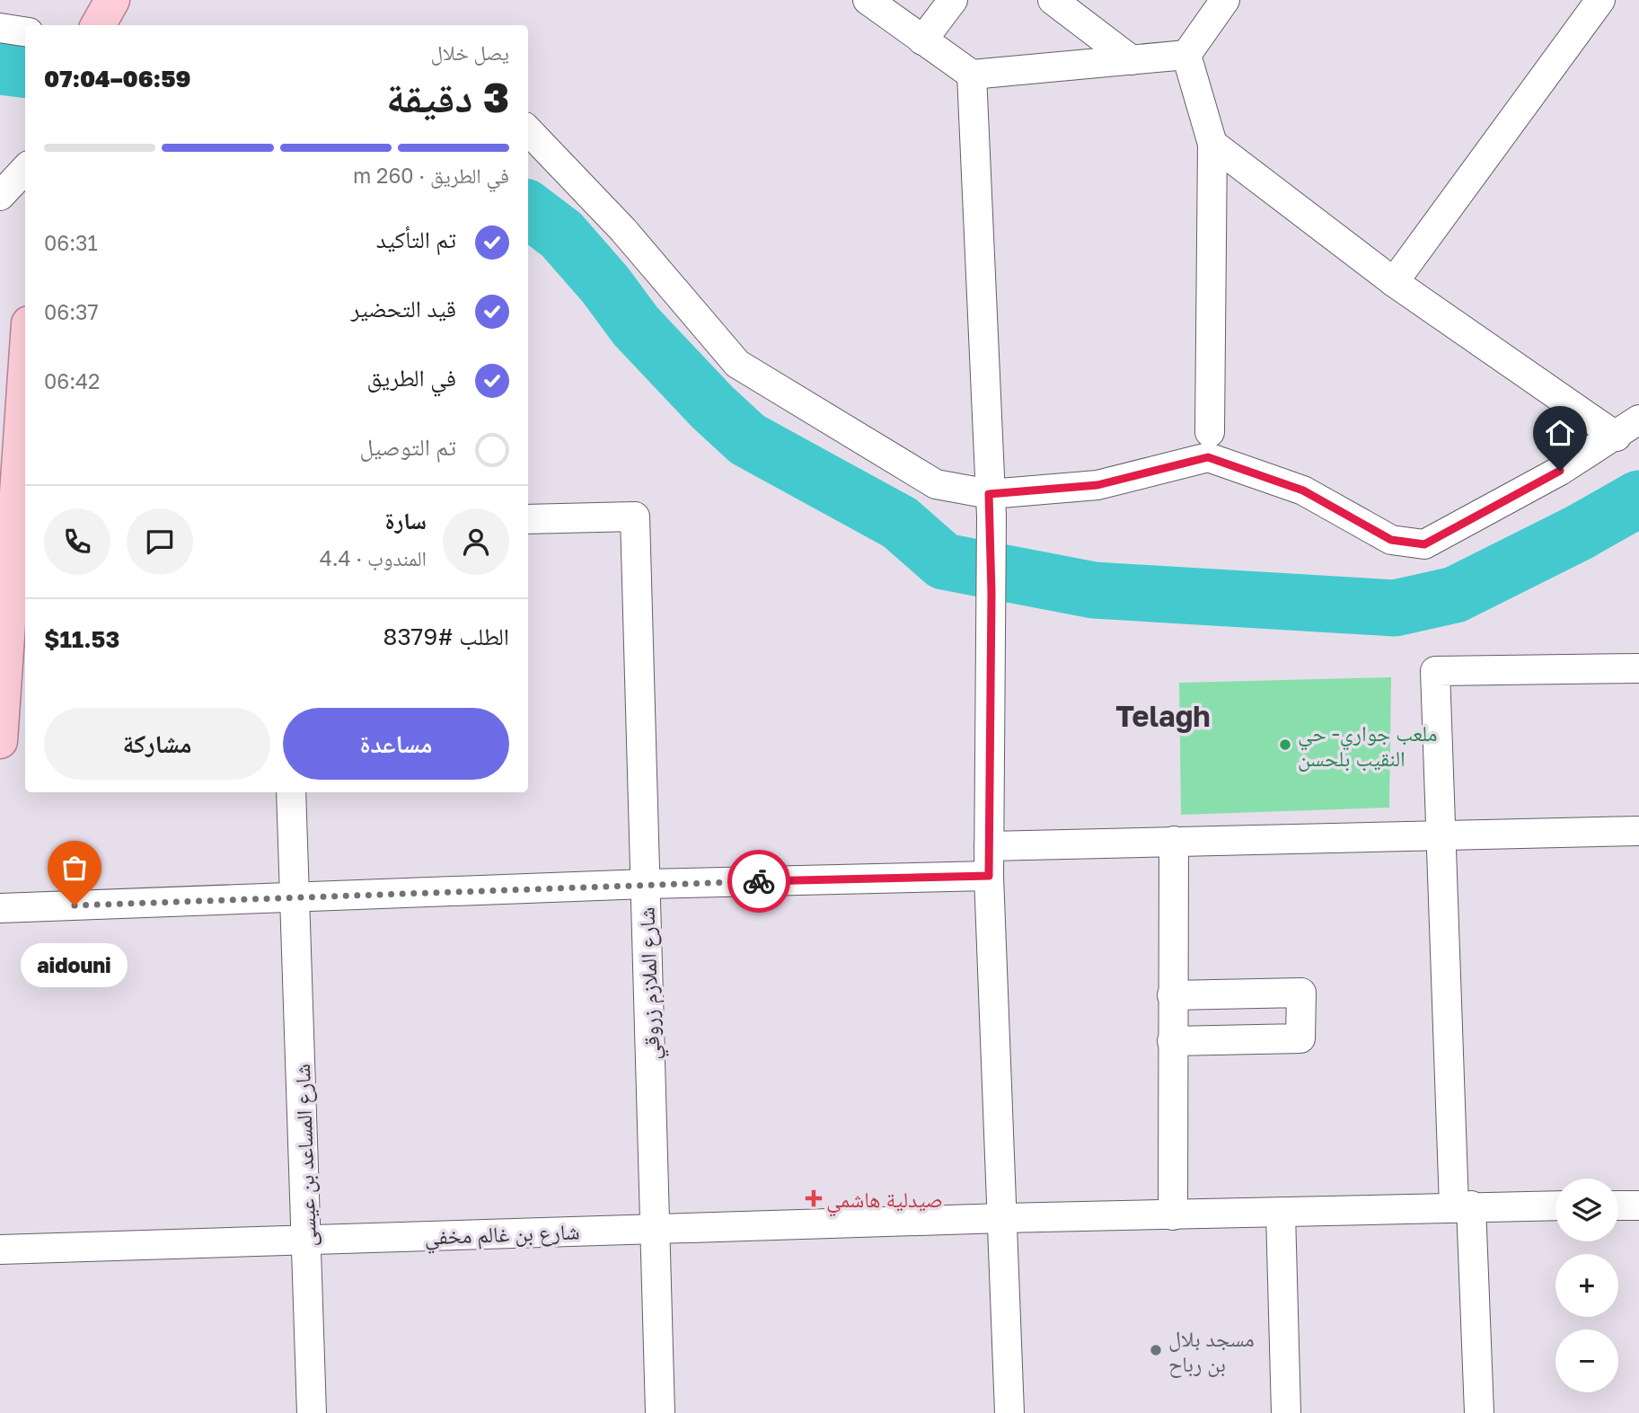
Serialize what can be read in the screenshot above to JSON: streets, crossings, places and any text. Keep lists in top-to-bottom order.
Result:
{
  "streets": {
    "street": ["شارع الملازم زروقي", "شارع المساعد بن عيسى", "شارع بن غالم مخفي"]
  },
  "crossings": [
    ["شارع الملازم زروقي", "شارع بن غالم مخفي"],
    ["شارع المساعد بن عيسى", "شارع بن غالم مخفي"]
  ],
  "districts": ["Telagh"],
  "places": {
    "other": ["ملعب جواري- حي النقيب بلحسن", "aidouni", "مسجد بلال بن رباح"],
    "health": ["صيدلية هاشمي"]
  },
  "page": {
    "heading": ["3 دقيقة", "يصل خلال", "06:59–07:04"],
    "panel": [
      "سارة",
      "المندوب · 4.4",
      "الطلب #8379",
      "$11.53"
    ],
    "bar": "في الطريق · 260 m",
    "list": [
      ["تم التأكيد", "06:31"],
      ["قيد التحضير", "06:37"],
      ["في الطريق", "06:42"],
      "تم التوصيل"
    ],
    "buttons": ["مساعدة", "مشاركة"],
    "bubble": "aidouni",
    "map_buttons": ["+", "−"]
  }
}
